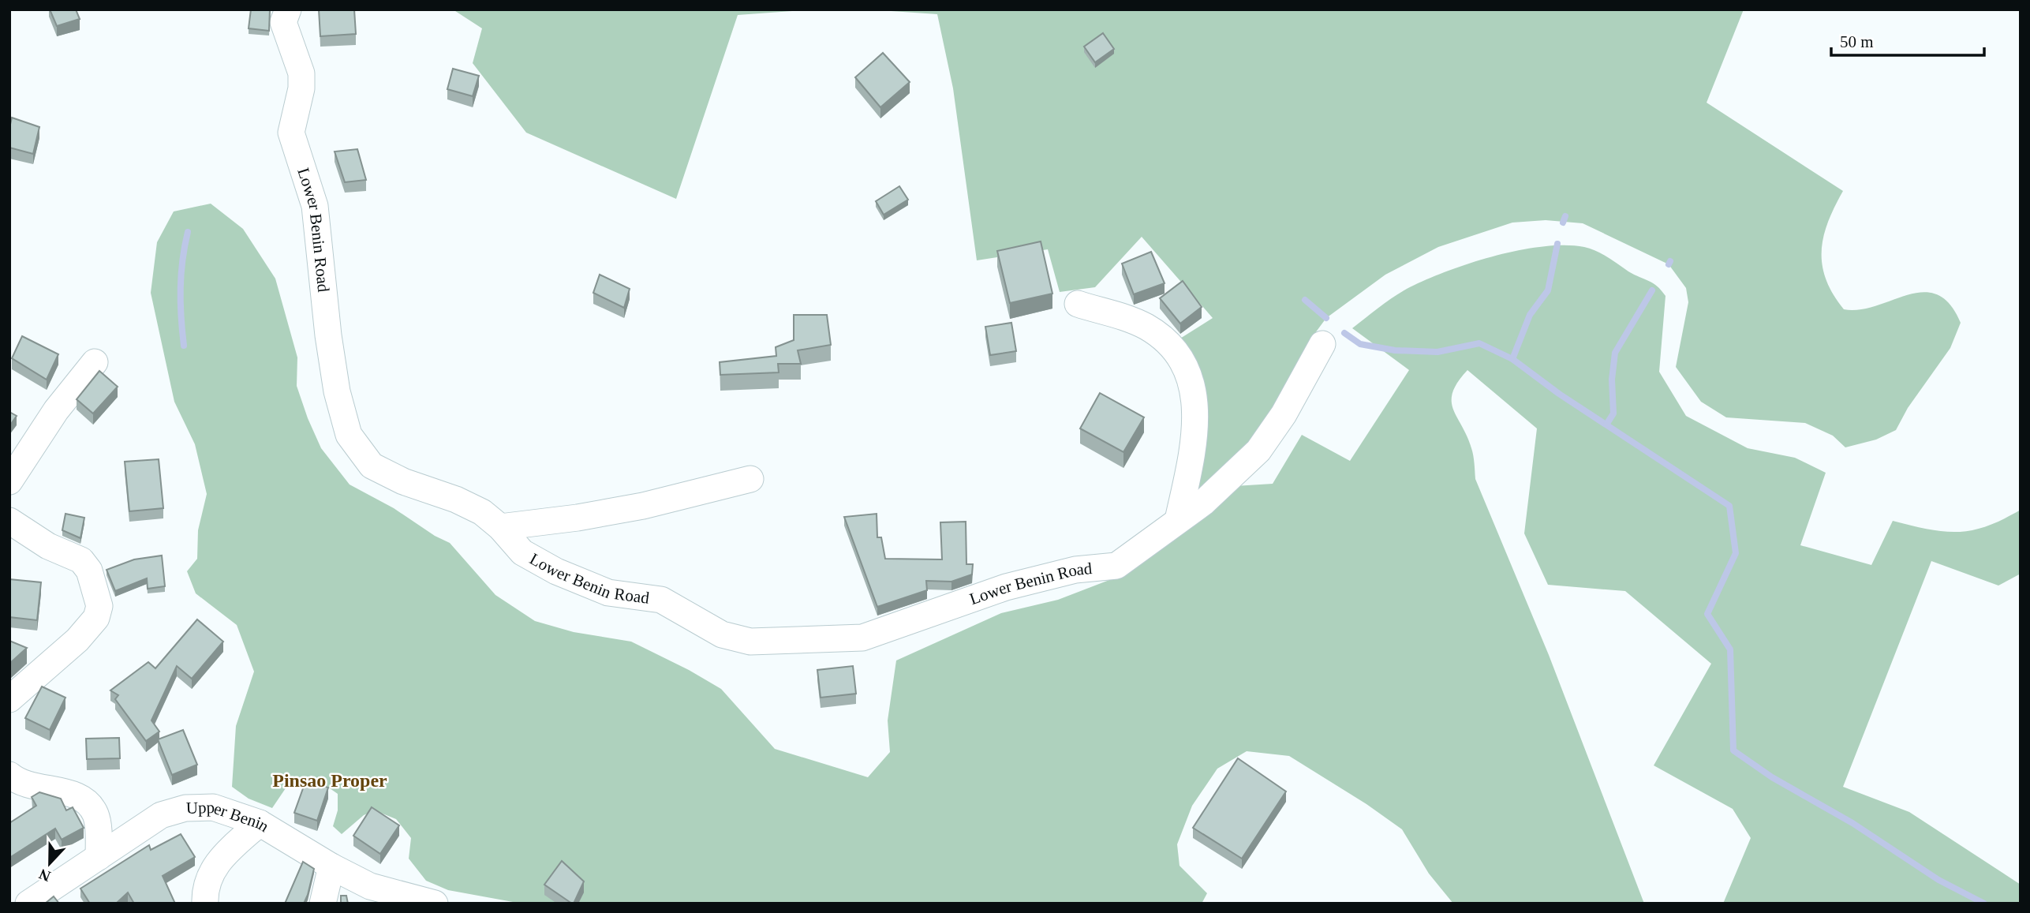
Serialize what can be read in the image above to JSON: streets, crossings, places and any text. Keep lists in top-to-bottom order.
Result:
{
  "streets": {
    "street": ["Lower Benin Road", "Upper Benin"]
  },
  "districts": ["Pinsao Proper"],
  "scale_bar": "50 m",
  "north": "bottom"
}
